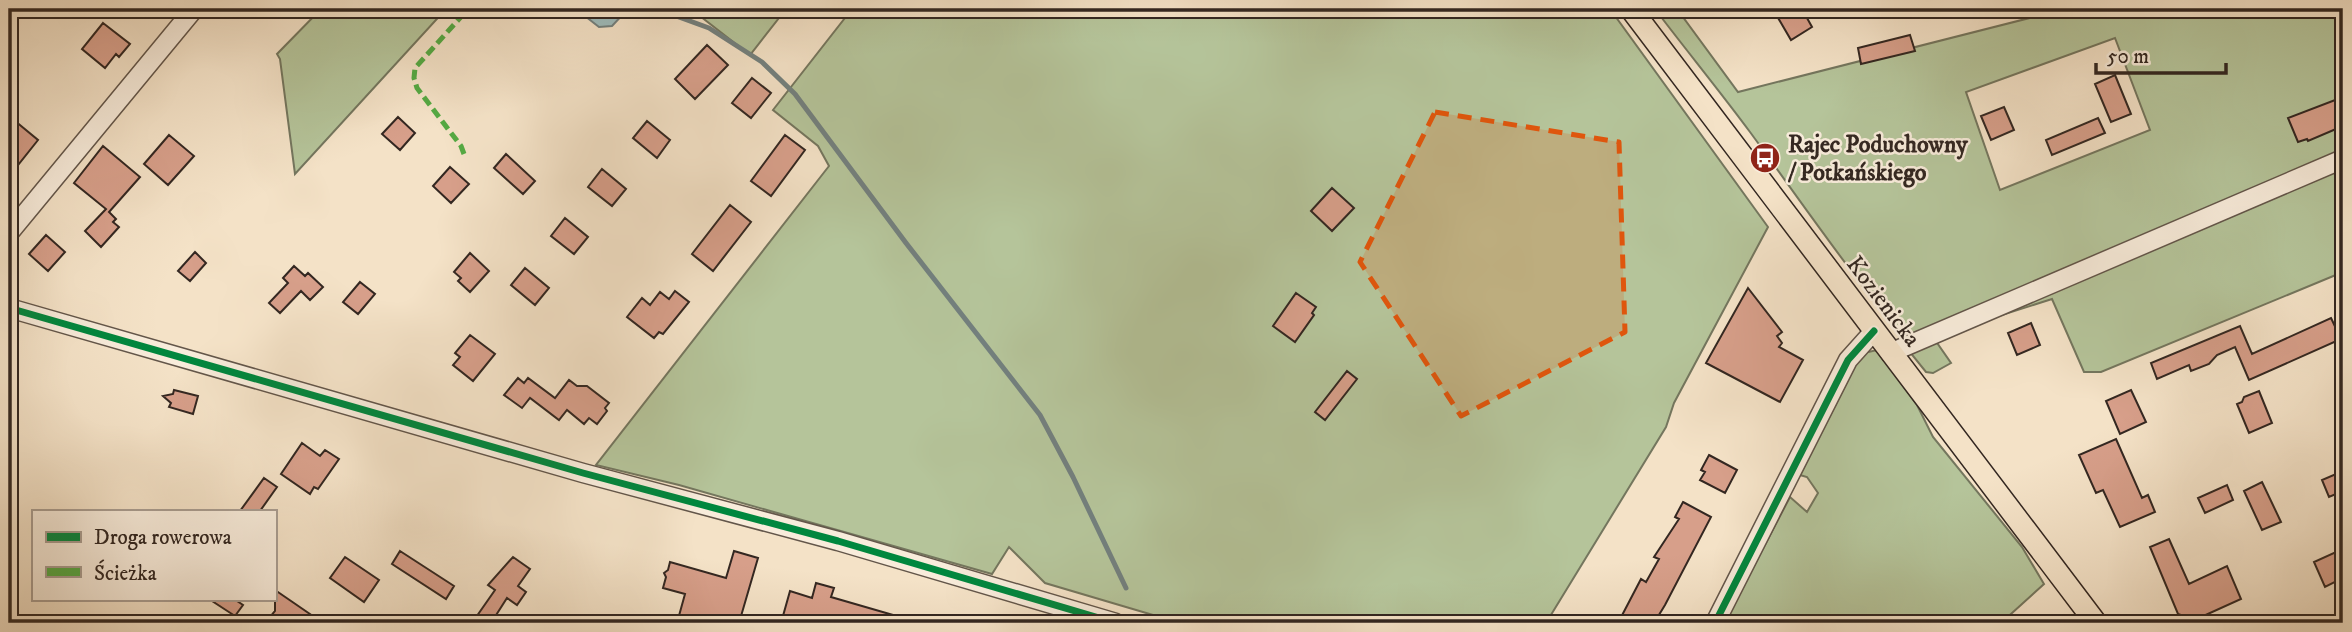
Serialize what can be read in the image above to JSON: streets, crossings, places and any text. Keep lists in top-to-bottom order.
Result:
{
  "streets": {
    "main road": ["Kozienicka"]
  },
  "places": {
    "bus stop": ["Rajec Poduchowny / Potkańskiego"]
  },
  "legend": ["Droga rowerowa", "Ścieżka"],
  "scale_bar": "50 m"
}
